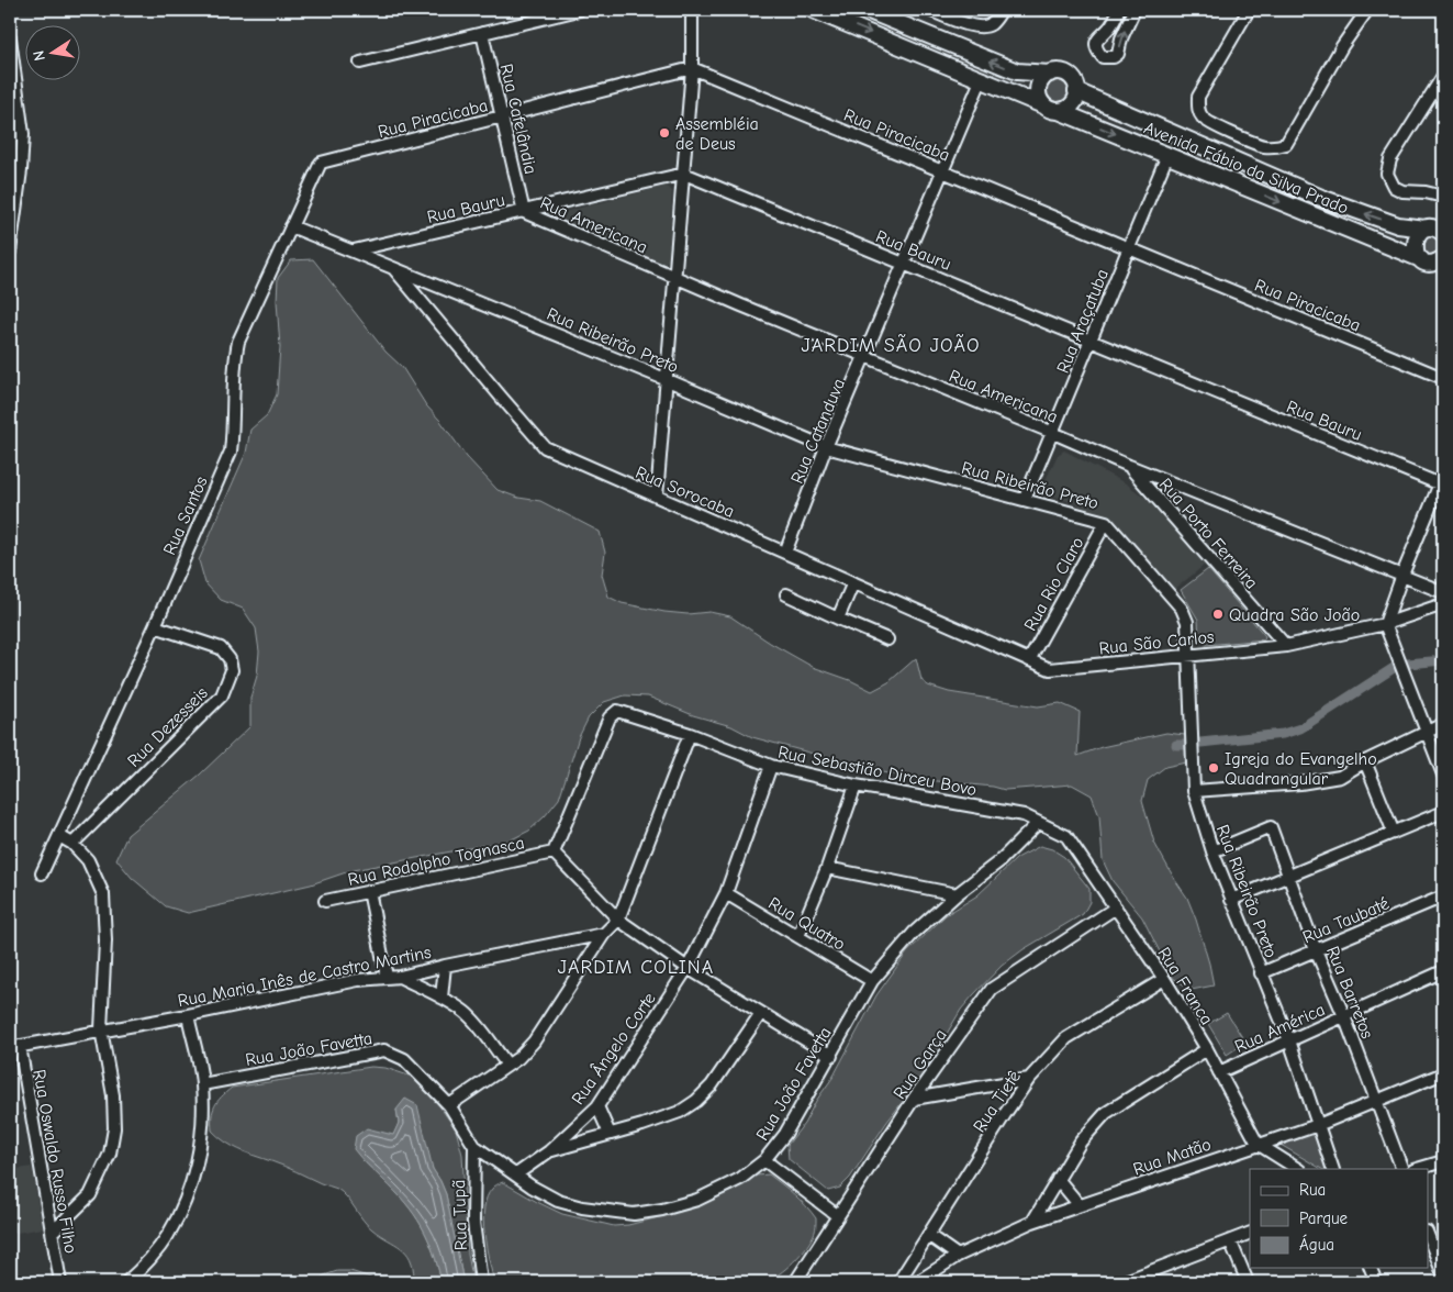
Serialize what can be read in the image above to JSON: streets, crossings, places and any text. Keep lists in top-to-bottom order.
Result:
{
  "streets": {
    "main road": ["Avenida Fábio da Silva Prado"],
    "street": [
      "Rua Piracicaba",
      "Rua Cafelândia",
      "Rua Bauru",
      "Rua Americana",
      "Rua Araçatuba",
      "Rua Ribeirão Preto",
      "Rua Catanduva",
      "Rua Sorocaba",
      "Rua Santos",
      "Rua Porto Ferreira",
      "Rua Rio Claro",
      "Rua São Carlos",
      "Rua Dezesseis",
      "Rua Sebastião Dirceu Bovo",
      "Rua Rodolpho Tognasca",
      "Rua Taubaté",
      "Rua Quatro",
      "Rua Maria Inês de Castro Martins",
      "Rua Franca",
      "Rua Barretos",
      "Rua América",
      "Rua João Favetta",
      "Rua Ângelo Corte",
      "Rua Garça",
      "Rua Tietê",
      "Rua Matão",
      "Rua Oswaldo Russo Filho",
      "Rua Tupã"
    ]
  },
  "crossings": [
    ["Rua Piracicaba", "Rua Cafelândia"],
    ["Rua Piracicaba", "Rua Araçatuba"],
    ["Rua Piracicaba", "Rua Catanduva"],
    ["Rua Piracicaba", "Rua Santos"],
    ["Rua Cafelândia", "Rua Bauru"],
    ["Rua Cafelândia", "Rua Americana"],
    ["Avenida Fábio da Silva Prado", "Rua Araçatuba"],
    ["Rua Bauru", "Rua Americana"],
    ["Rua Bauru", "Rua Araçatuba"],
    ["Rua Bauru", "Rua Ribeirão Preto"],
    ["Rua Bauru", "Rua Catanduva"],
    ["Rua Americana", "Rua Araçatuba"],
    ["Rua Americana", "Rua Catanduva"],
    ["Rua Americana", "Rua Porto Ferreira"],
    ["Rua Araçatuba", "Rua Ribeirão Preto"],
    ["Rua Ribeirão Preto", "Rua Catanduva"],
    ["Rua Ribeirão Preto", "Rua Sorocaba"],
    ["Rua Ribeirão Preto", "Rua Santos"],
    ["Rua Ribeirão Preto", "Rua Rio Claro"],
    ["Rua Ribeirão Preto", "Rua São Carlos"],
    ["Rua Ribeirão Preto", "Rua Taubaté"],
    ["Rua Ribeirão Preto", "Rua Barretos"],
    ["Rua Ribeirão Preto", "Rua América"],
    ["Rua Ribeirão Preto", "Rua Matão"],
    ["Rua Catanduva", "Rua Sorocaba"],
    ["Rua Sorocaba", "Rua Rio Claro"],
    ["Rua Sorocaba", "Rua São Carlos"],
    ["Rua Santos", "Rua Dezesseis"],
    ["Rua Porto Ferreira", "Rua São Carlos"],
    ["Rua Rio Claro", "Rua São Carlos"],
    ["Rua Sebastião Dirceu Bovo", "Rua Rodolpho Tognasca"],
    ["Rua Sebastião Dirceu Bovo", "Rua Franca"],
    ["Rua Sebastião Dirceu Bovo", "Rua João Favetta"],
    ["Rua Sebastião Dirceu Bovo", "Rua Ângelo Corte"],
    ["Rua Taubaté", "Rua Barretos"],
    ["Rua Quatro", "Rua João Favetta"],
    ["Rua Quatro", "Rua Ângelo Corte"],
    ["Rua Maria Inês de Castro Martins", "Rua Oswaldo Russo Filho"],
    ["Rua Franca", "Rua América"],
    ["Rua Franca", "Rua João Favetta"],
    ["Rua Franca", "Rua Garça"],
    ["Rua Franca", "Rua Tietê"],
    ["Rua Franca", "Rua Matão"],
    ["Rua Barretos", "Rua América"],
    ["Rua Barretos", "Rua Matão"],
    ["Rua João Favetta", "Rua Ângelo Corte"],
    ["Rua João Favetta", "Rua Tupã"]
  ],
  "districts": ["JARDIM SÃO JOÃO", "JARDIM COLINA"],
  "places": ["Assembléia de Deus", "Quadra São João", "Igreja do Evangelho Quadrangular"],
  "legend": ["Rua", "Parque", "Água"],
  "north": "left"
}
